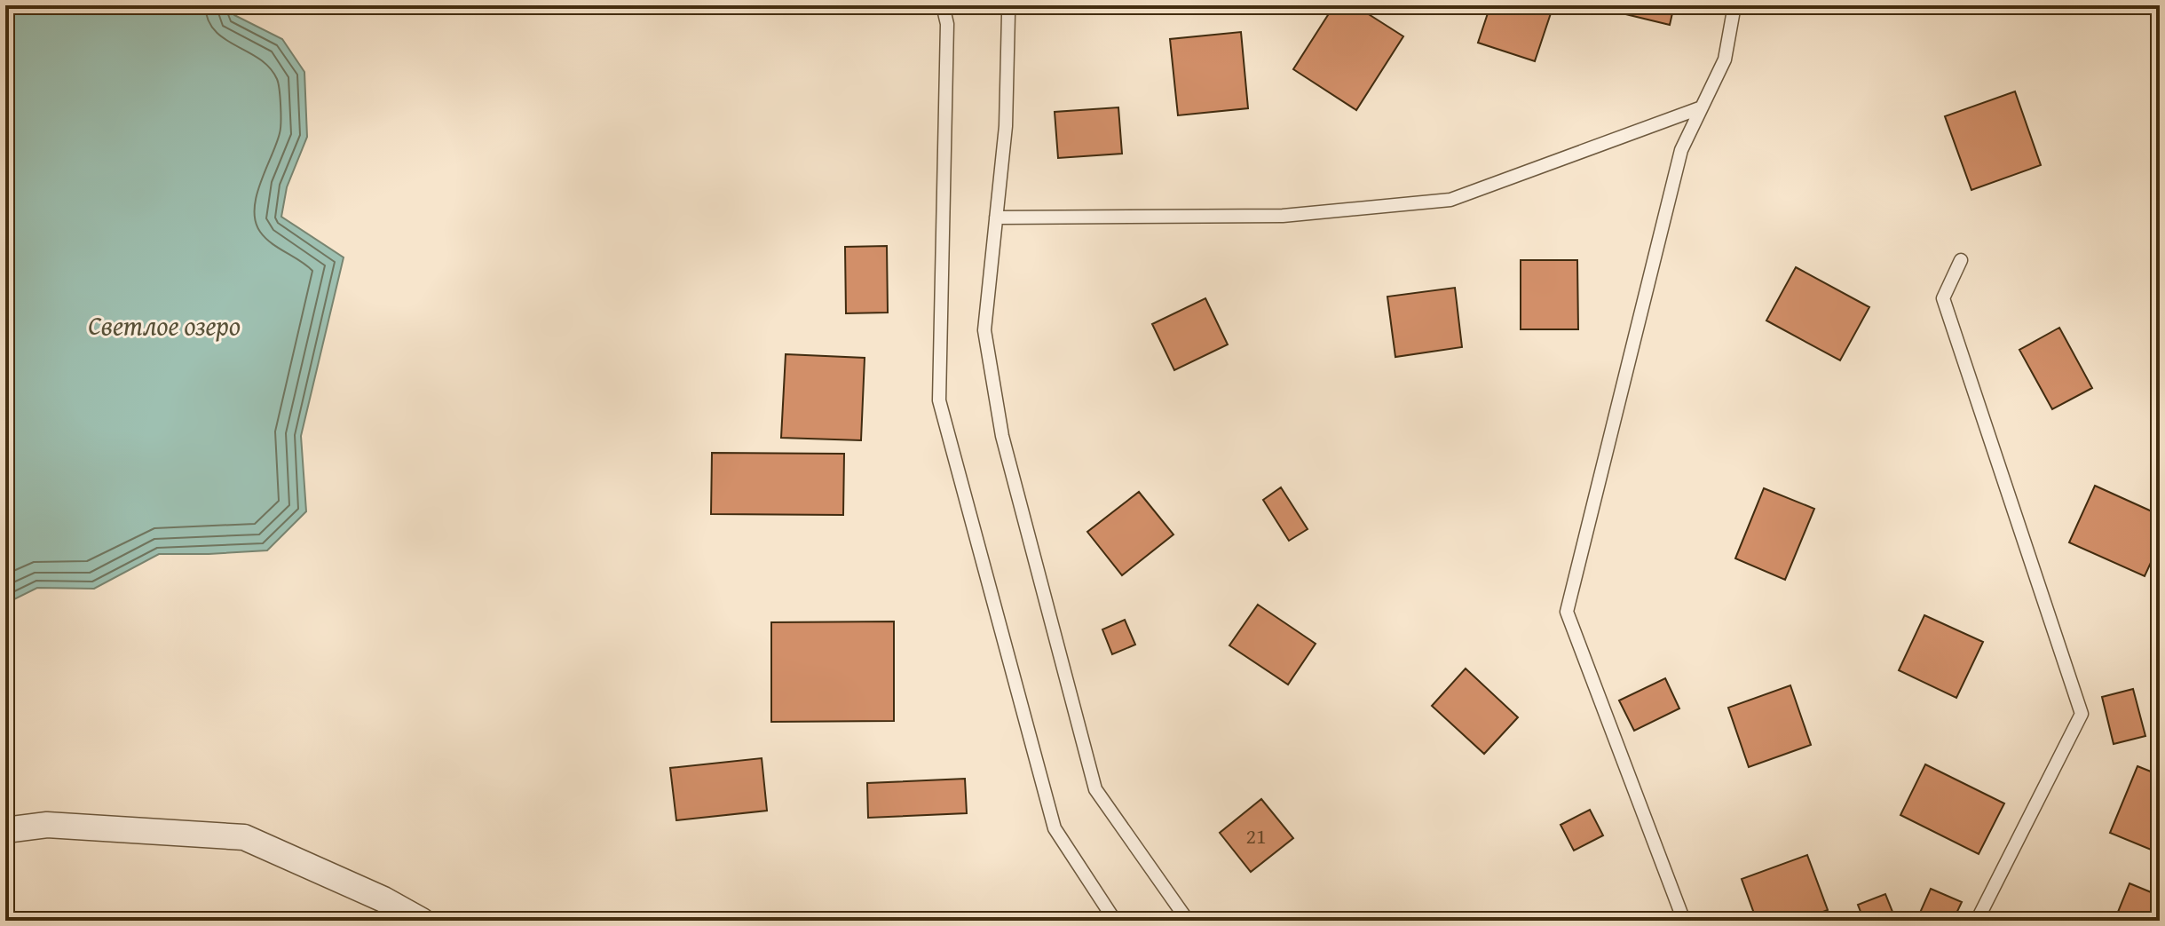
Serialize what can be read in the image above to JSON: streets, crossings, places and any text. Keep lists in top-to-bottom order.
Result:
{
  "water": ["Светлое озеро"],
  "house_numbers": ["21"]
}
